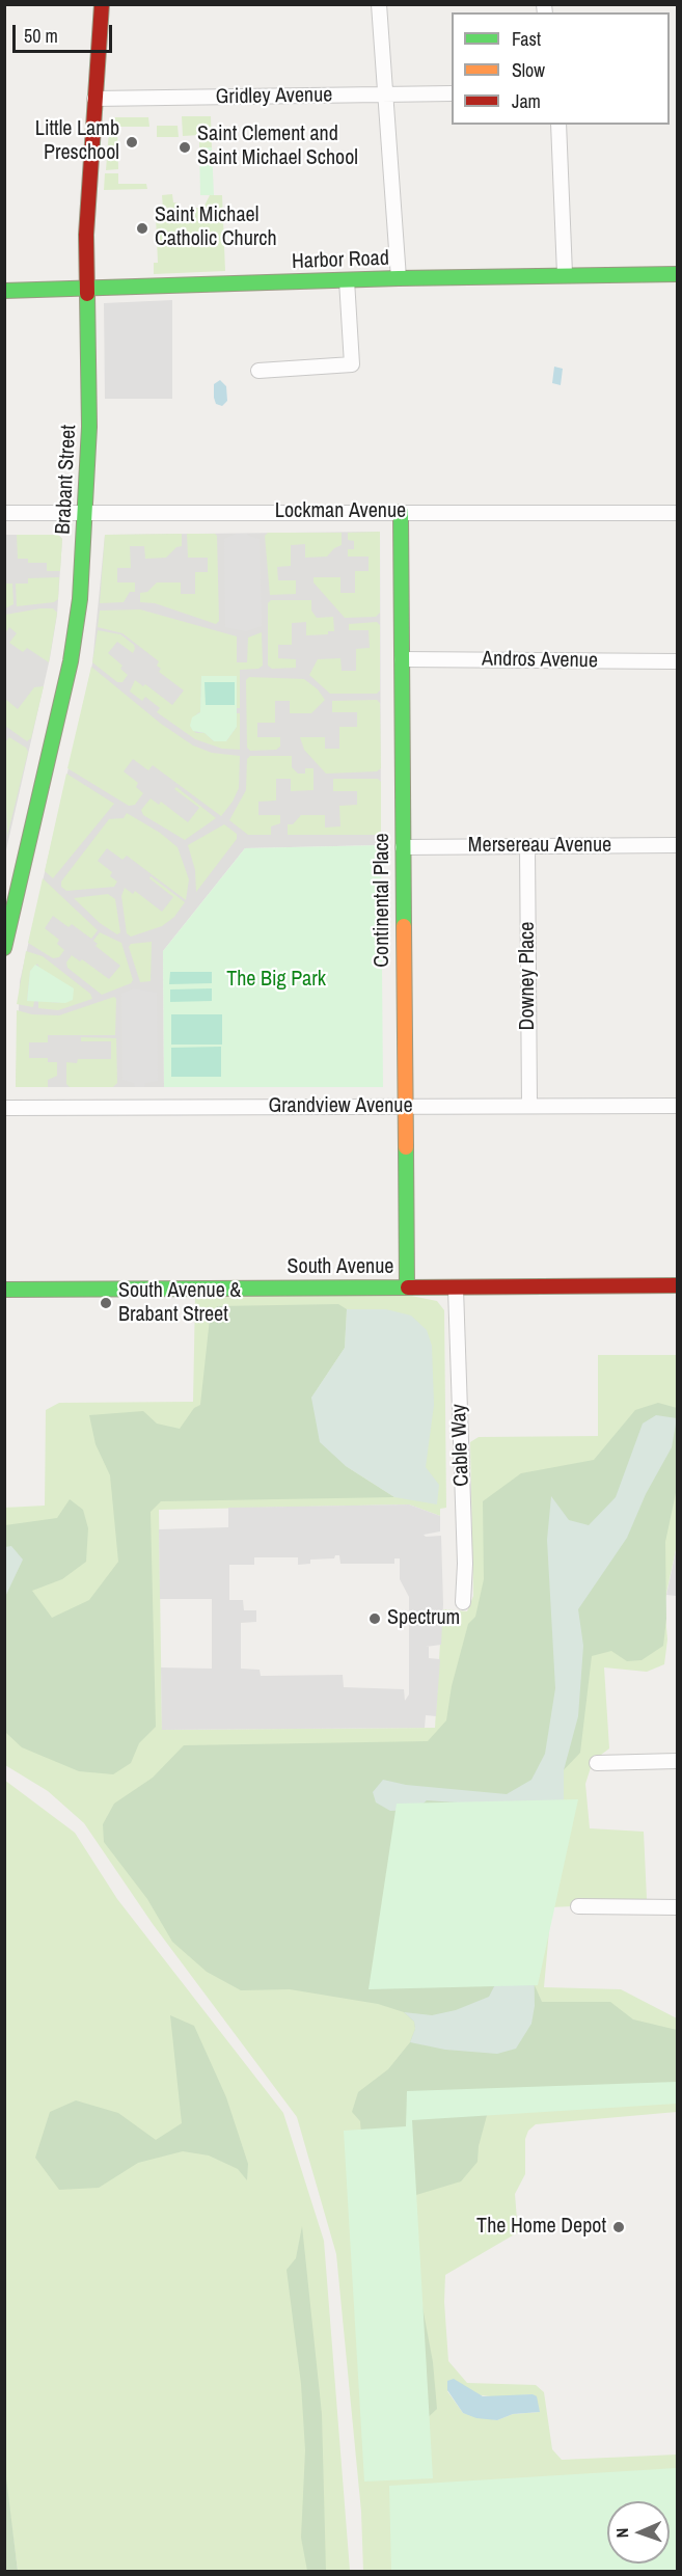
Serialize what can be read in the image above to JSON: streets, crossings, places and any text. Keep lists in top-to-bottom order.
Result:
{
  "streets": {
    "street": [
      "Gridley Avenue",
      "Harbor Road",
      "Brabant Street",
      "Lockman Avenue",
      "Andros Avenue",
      "Mersereau Avenue",
      "Continental Place",
      "Downey Place",
      "Grandview Avenue",
      "South Avenue",
      "Cable Way"
    ]
  },
  "crossings": [
    ["Gridley Avenue", "Brabant Street"],
    ["Harbor Road", "Brabant Street"],
    ["Brabant Street", "Lockman Avenue"],
    ["Lockman Avenue", "Continental Place"],
    ["Andros Avenue", "Continental Place"],
    ["Mersereau Avenue", "Continental Place"],
    ["Mersereau Avenue", "Downey Place"],
    ["Continental Place", "Grandview Avenue"],
    ["Continental Place", "South Avenue"],
    ["Downey Place", "Grandview Avenue"],
    ["South Avenue", "Cable Way"]
  ],
  "parks": ["The Big Park"],
  "places": [
    "Little Lamb Preschool",
    "Saint Clement and Saint Michael School",
    "Saint Michael Catholic Church",
    "South Avenue & Brabant Street",
    "Spectrum",
    "The Home Depot"
  ],
  "legend": ["Fast", "Slow", "Jam"],
  "scale_bar": "50 m",
  "north": "left"
}
